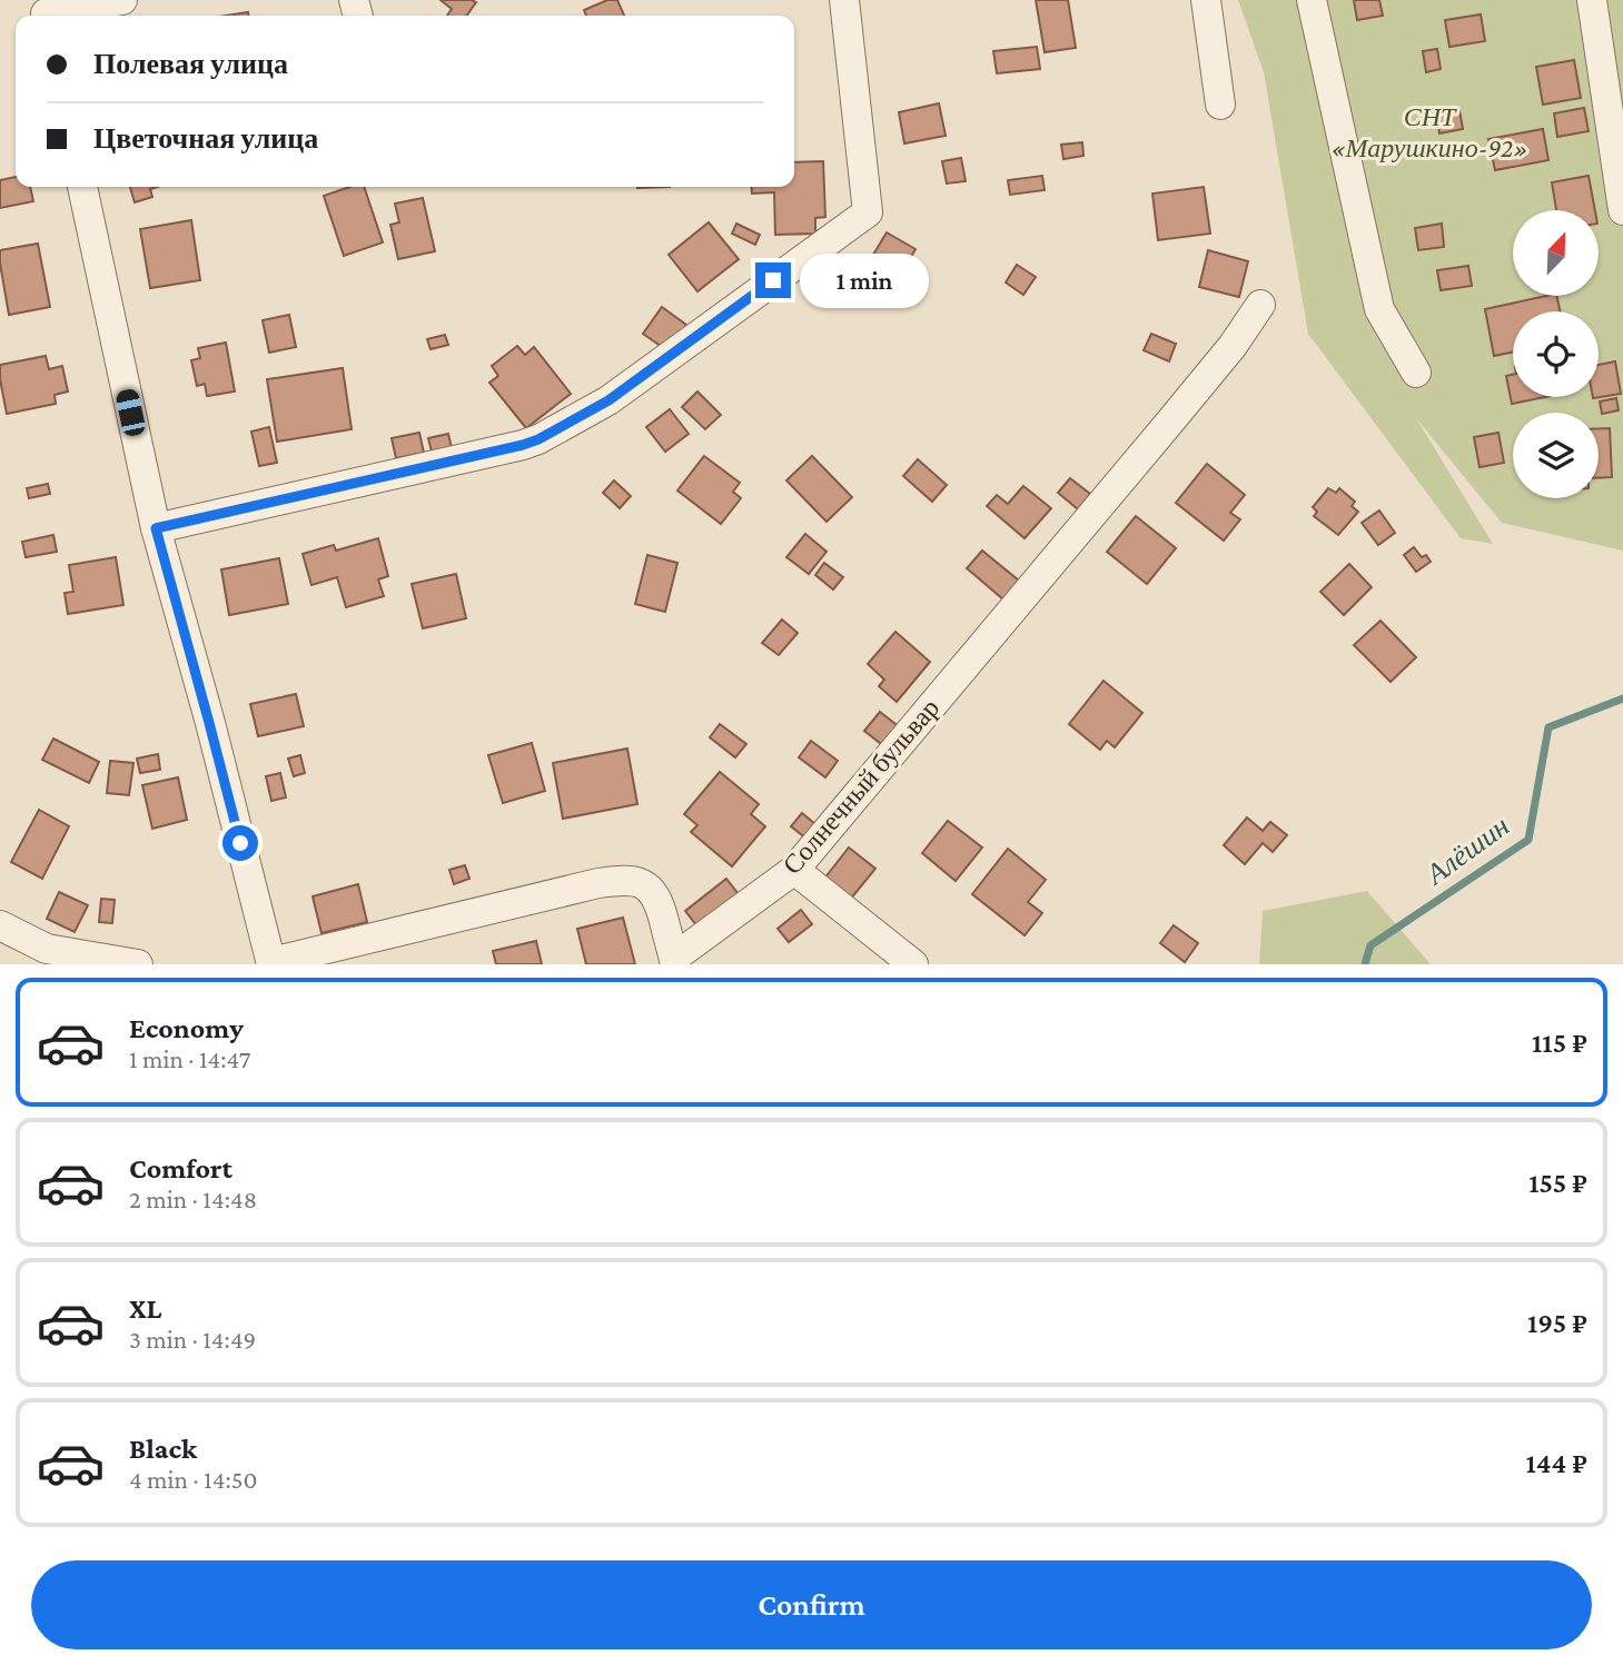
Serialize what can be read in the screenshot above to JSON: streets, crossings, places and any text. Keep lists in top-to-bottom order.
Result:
{
  "streets": {
    "street": ["Солнечный бульвар"]
  },
  "water": ["Алёшин"],
  "parks": ["СНТ «Марушкино-92»"],
  "north": "top right",
  "page": {
    "banner": ["Полевая улица", "Цветочная улица"],
    "bubble": "1 min",
    "list": [
      {
        "name": "Economy",
        "note": "1 min · 14:47",
        "value": "115 ₽"
      },
      {
        "name": "Comfort",
        "note": "2 min · 14:48",
        "value": "155 ₽"
      },
      {
        "name": "XL",
        "note": "3 min · 14:49",
        "value": "195 ₽"
      },
      {
        "name": "Black",
        "note": "4 min · 14:50",
        "value": "144 ₽"
      }
    ],
    "buttons": "Confirm"
  }
}
